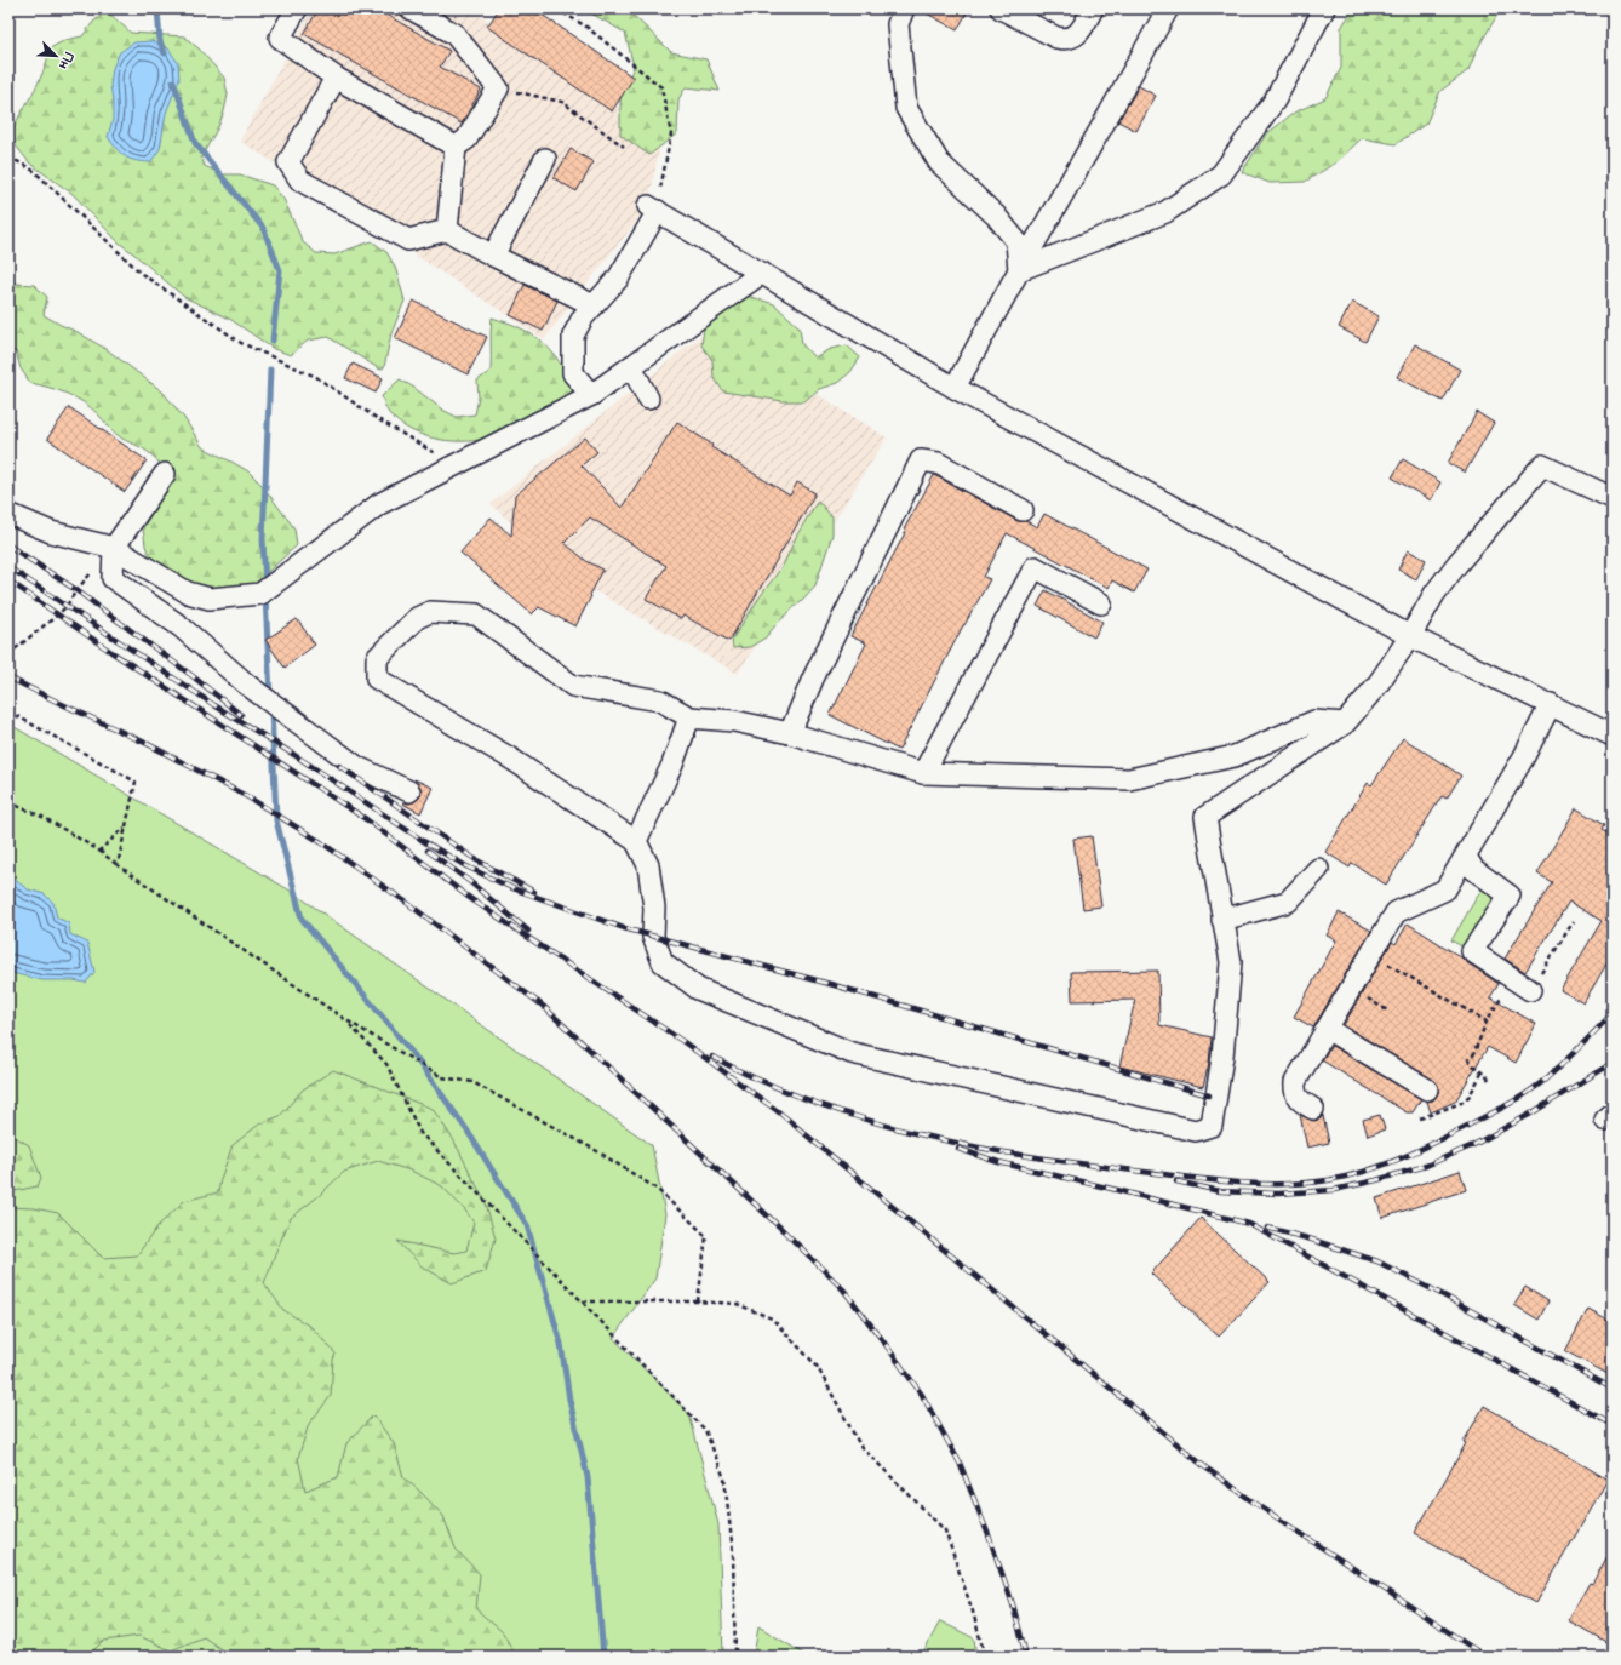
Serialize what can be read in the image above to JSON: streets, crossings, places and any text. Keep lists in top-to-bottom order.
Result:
{
  "north": "bottom right"
}
